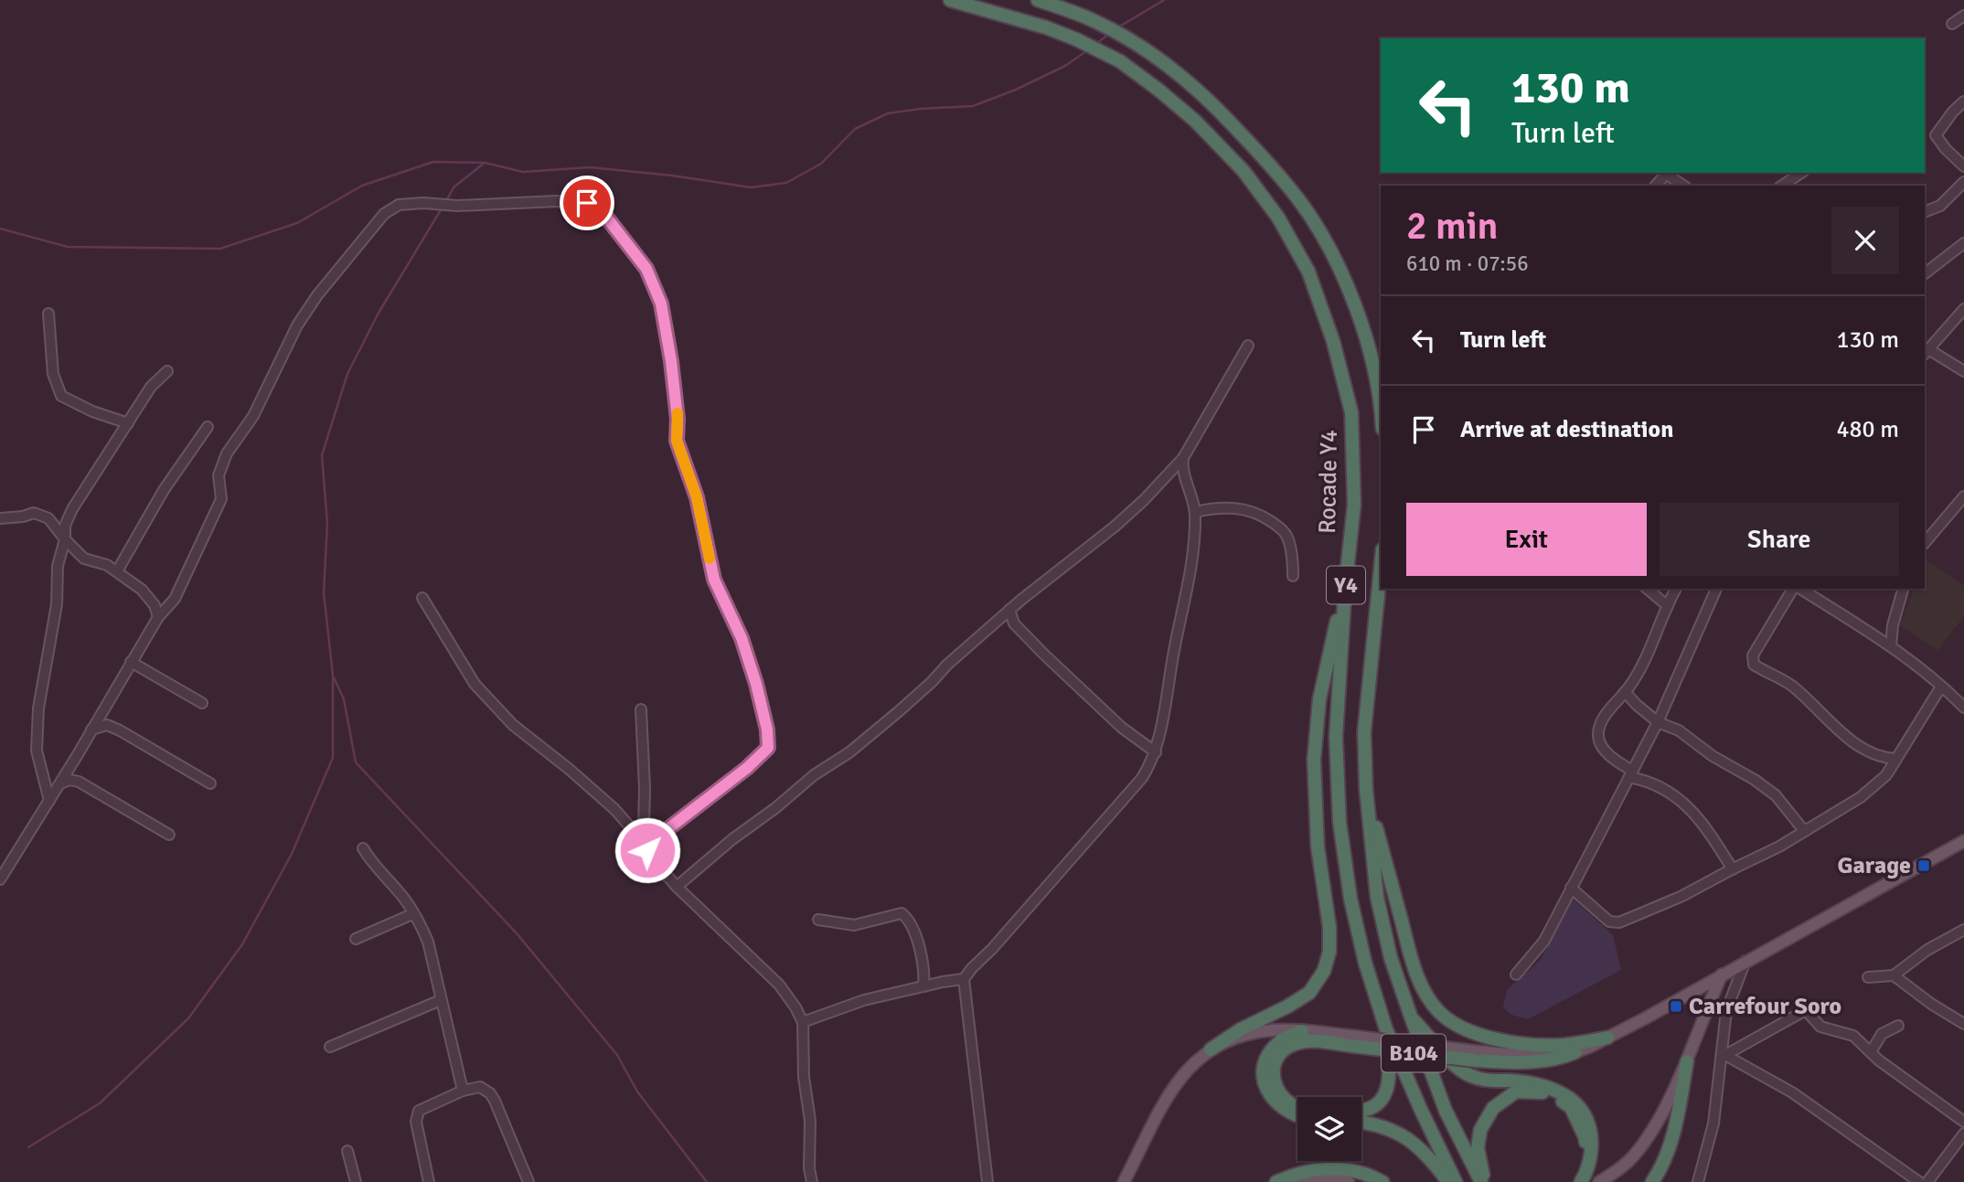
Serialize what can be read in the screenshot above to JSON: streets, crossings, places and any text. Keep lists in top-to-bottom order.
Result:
{
  "streets": {
    "highway": ["Rocade Y4", "Y4", "B104"]
  },
  "places": {
    "transit": ["Garage", "Carrefour Soro"]
  },
  "page": {
    "turn": ["130 m", "Turn left"],
    "heading": ["2 min", "610 m · 07:56"],
    "list": [
      {
        "name": "Turn left",
        "value": "130 m"
      },
      {
        "name": "Arrive at destination",
        "value": "480 m"
      }
    ],
    "buttons": ["Exit", "Share"]
  }
}
